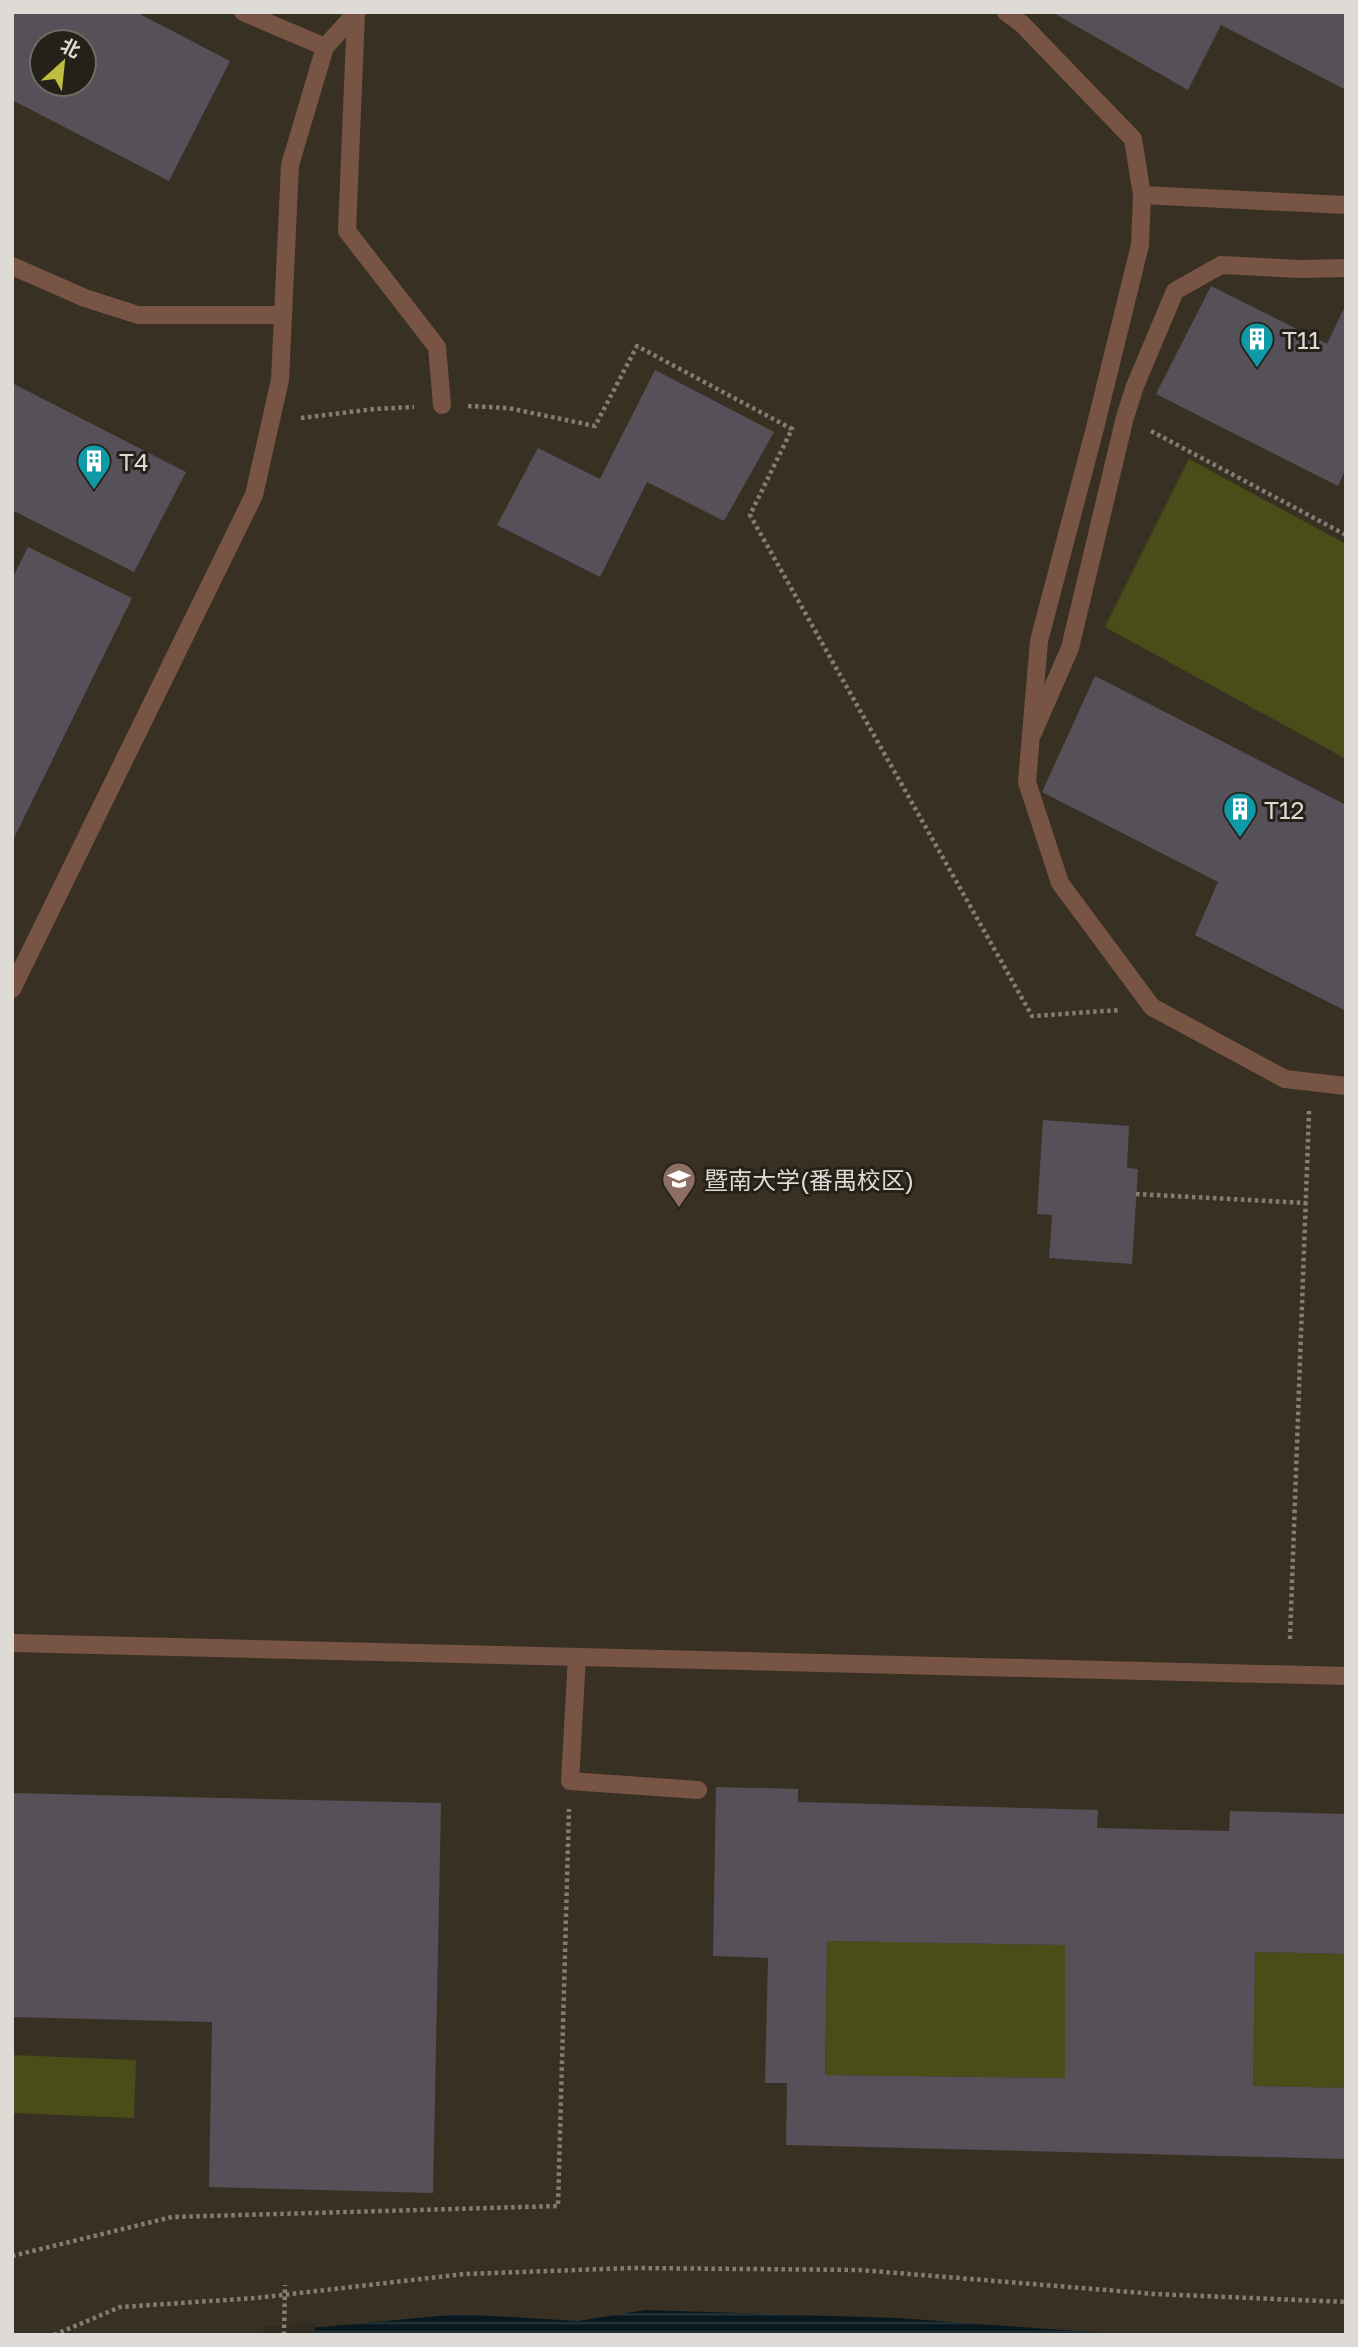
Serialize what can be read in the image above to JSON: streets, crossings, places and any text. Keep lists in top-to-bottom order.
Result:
{
  "places": {
    "building": ["T11", "T4", "T12"],
    "school or university": ["暨南大学(番禺校区)"]
  },
  "north": "top right"
}
